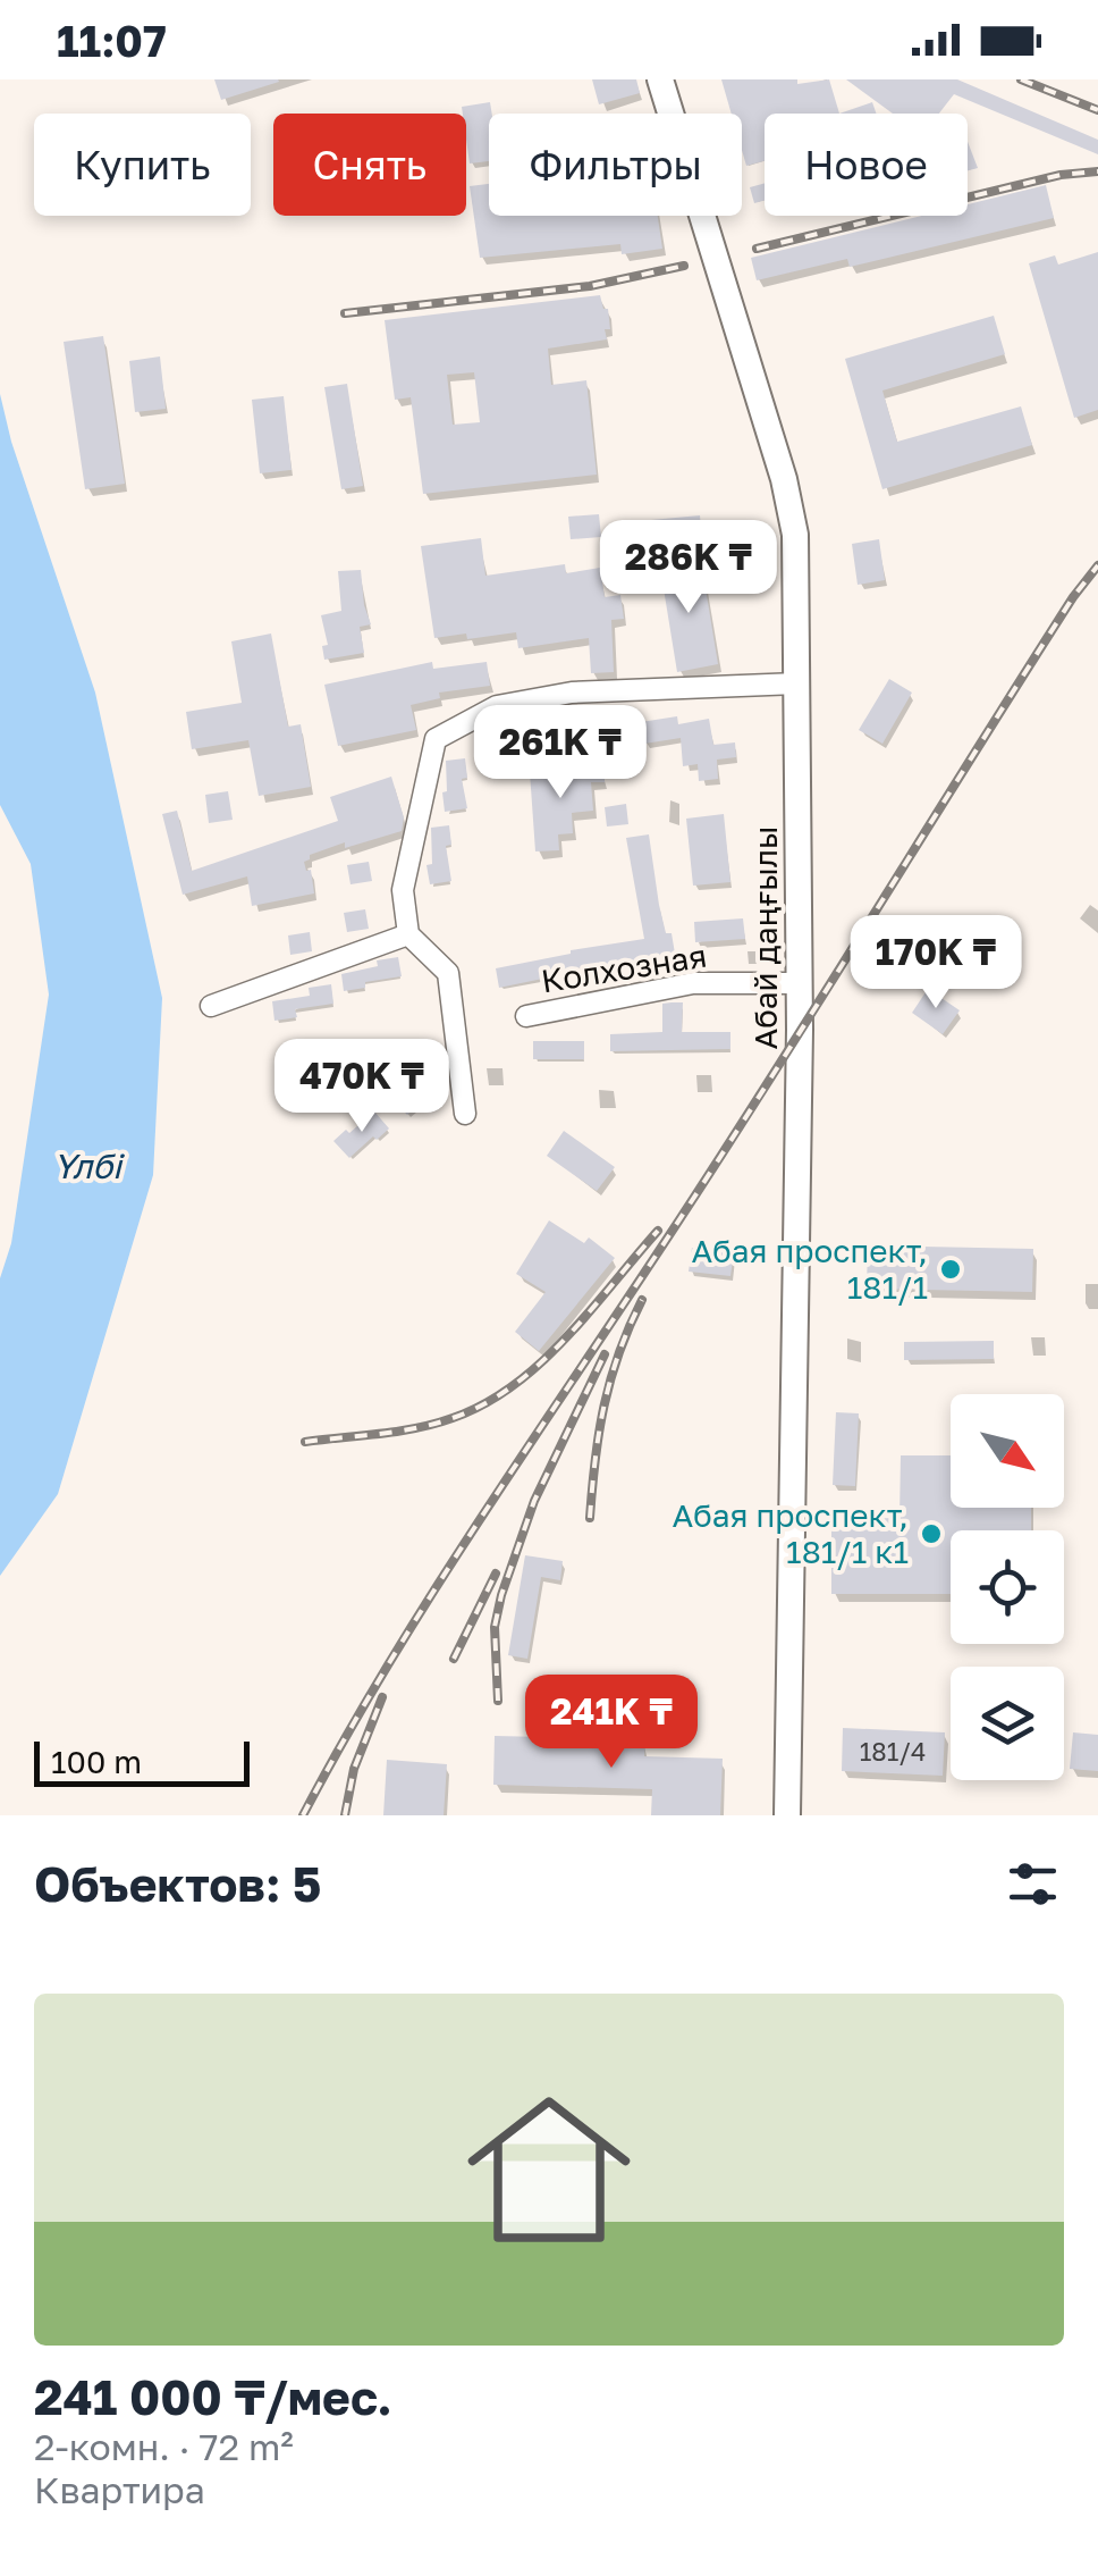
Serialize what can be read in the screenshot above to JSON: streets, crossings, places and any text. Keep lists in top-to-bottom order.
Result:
{
  "streets": {
    "main road": ["Абай даңғылы"],
    "street": ["Колхозная"]
  },
  "crossings": [
    ["Абай даңғылы", "Колхозная"]
  ],
  "water": ["Үлбі"],
  "places": ["Абая проспект, 181/1", "Абая проспект, 181/1 к1"],
  "house_numbers": ["181/4"],
  "scale_bar": "100 m",
  "north": "bottom right",
  "page": {
    "status": "11:07",
    "chip": [
      "Купить",
      "Снять",
      "Фильтры",
      "Новое"
    ],
    "price": [
      "286K ₸",
      "261K ₸",
      "170K ₸",
      "470K ₸",
      "241K ₸"
    ],
    "scale": "100 m",
    "heading": "Объектов: 5",
    "list": [
      {
        "name": "241 000 ₸/мес.",
        "note": "2-комн. · 72 m² · Квартира"
      }
    ]
  }
}
